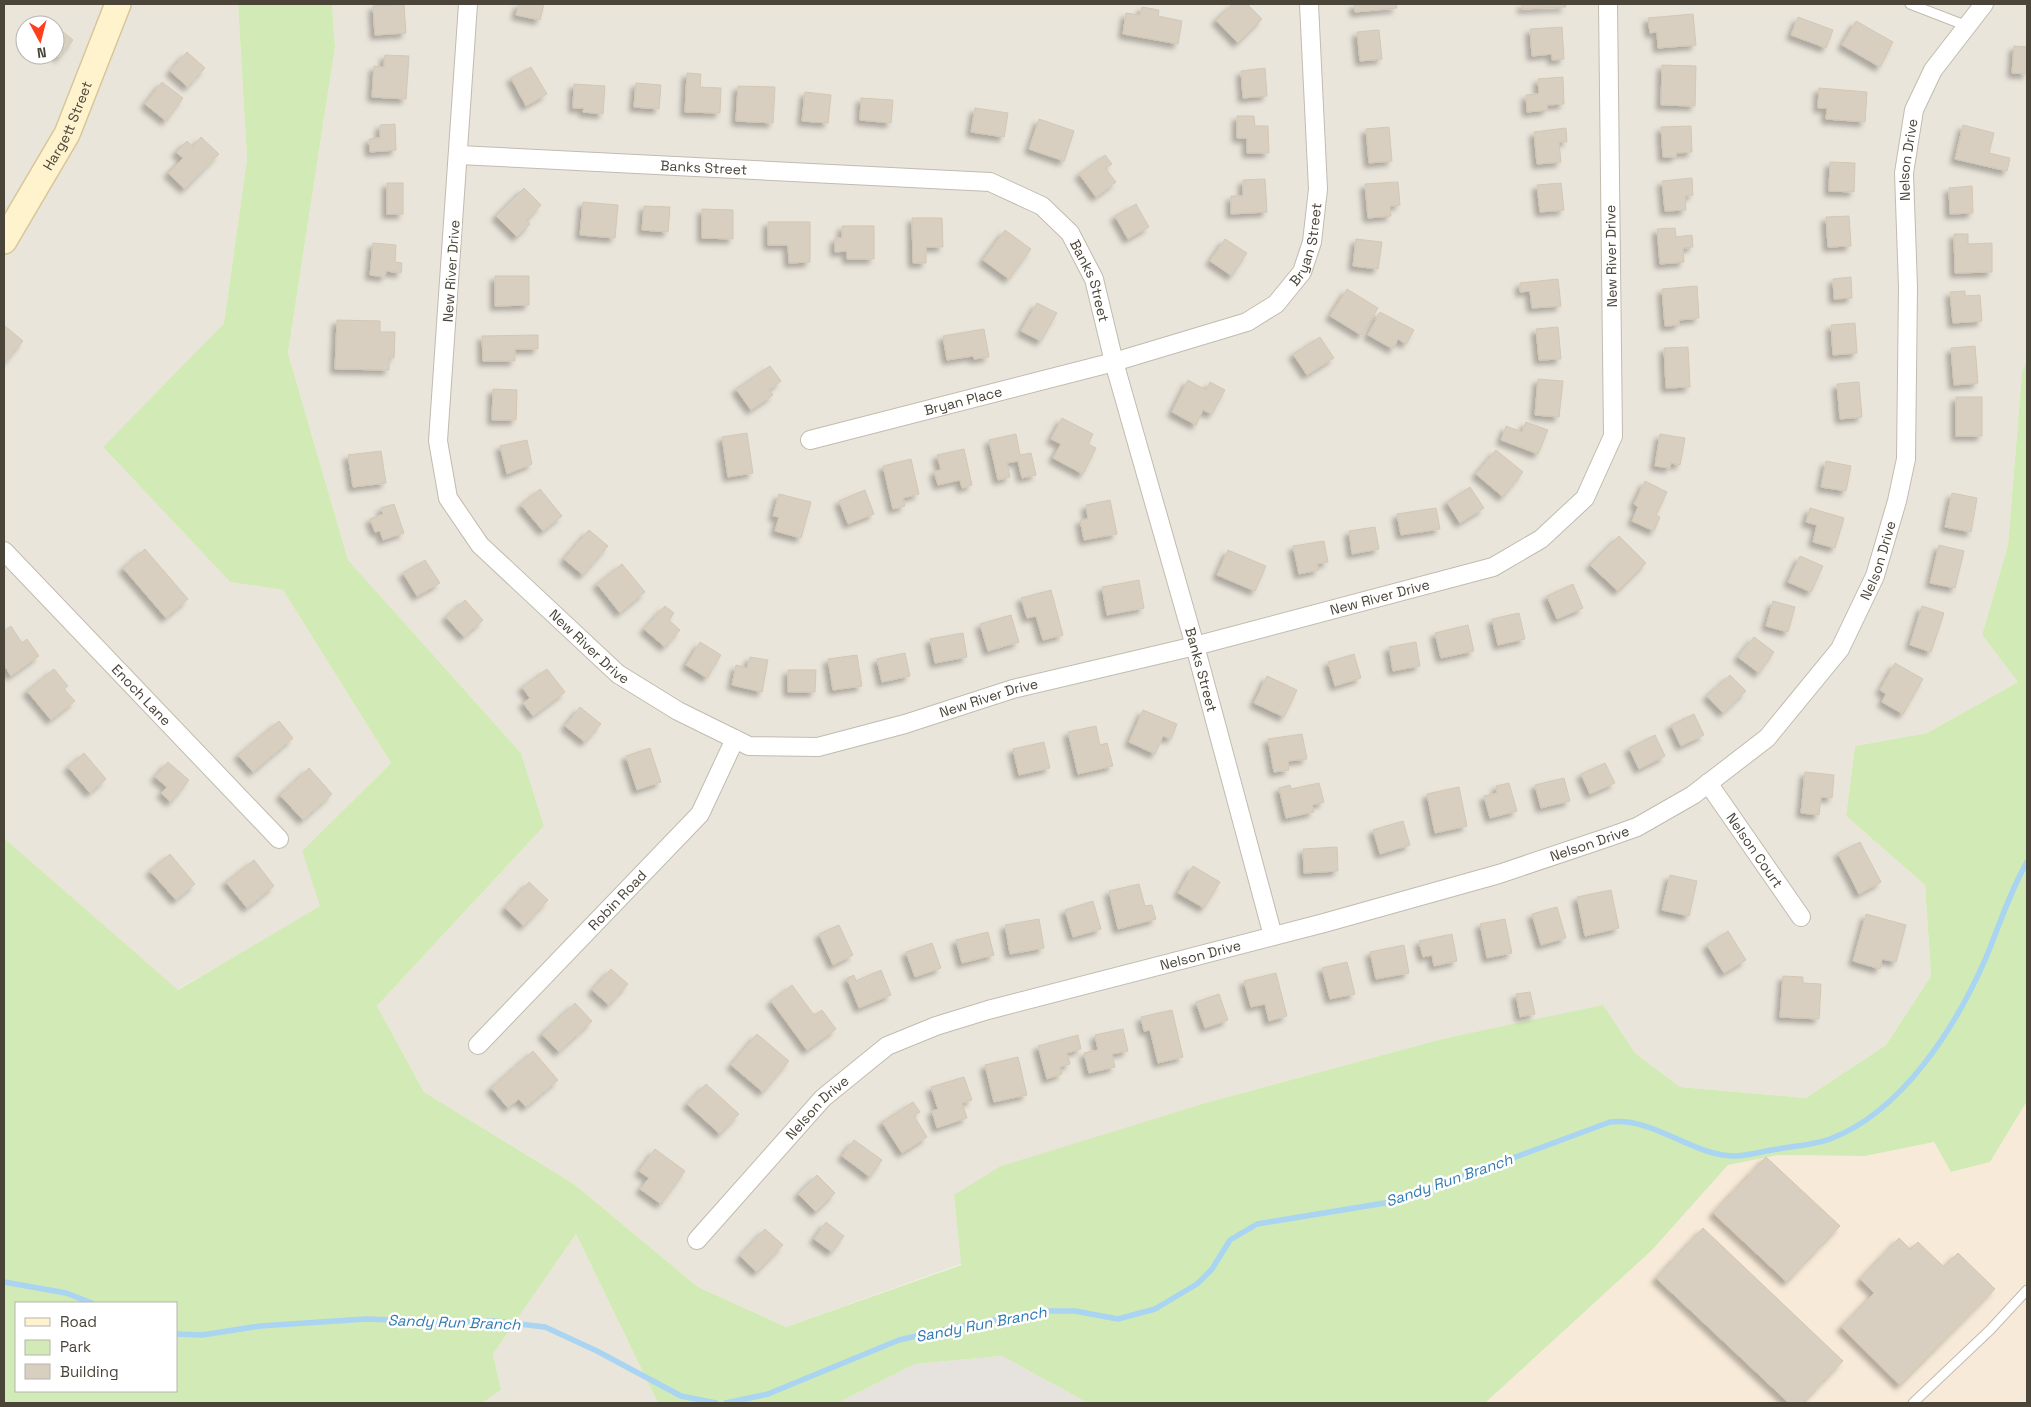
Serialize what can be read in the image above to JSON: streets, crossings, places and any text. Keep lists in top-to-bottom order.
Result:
{
  "streets": {
    "main road": ["Hargett Street"],
    "street": [
      "Nelson Drive",
      "Banks Street",
      "Bryan Street",
      "New River Drive",
      "Bryan Place",
      "Enoch Lane",
      "Nelson Court",
      "Robin Road"
    ]
  },
  "crossings": [
    ["Nelson Drive", "Banks Street"],
    ["Nelson Drive", "Nelson Court"],
    ["Banks Street", "Bryan Street"],
    ["Banks Street", "New River Drive"],
    ["Banks Street", "Bryan Place"],
    ["Bryan Street", "Bryan Place"],
    ["New River Drive", "Robin Road"]
  ],
  "water": ["Sandy Run Branch"],
  "legend": ["Road", "Park", "Building"],
  "north": "bottom"
}
